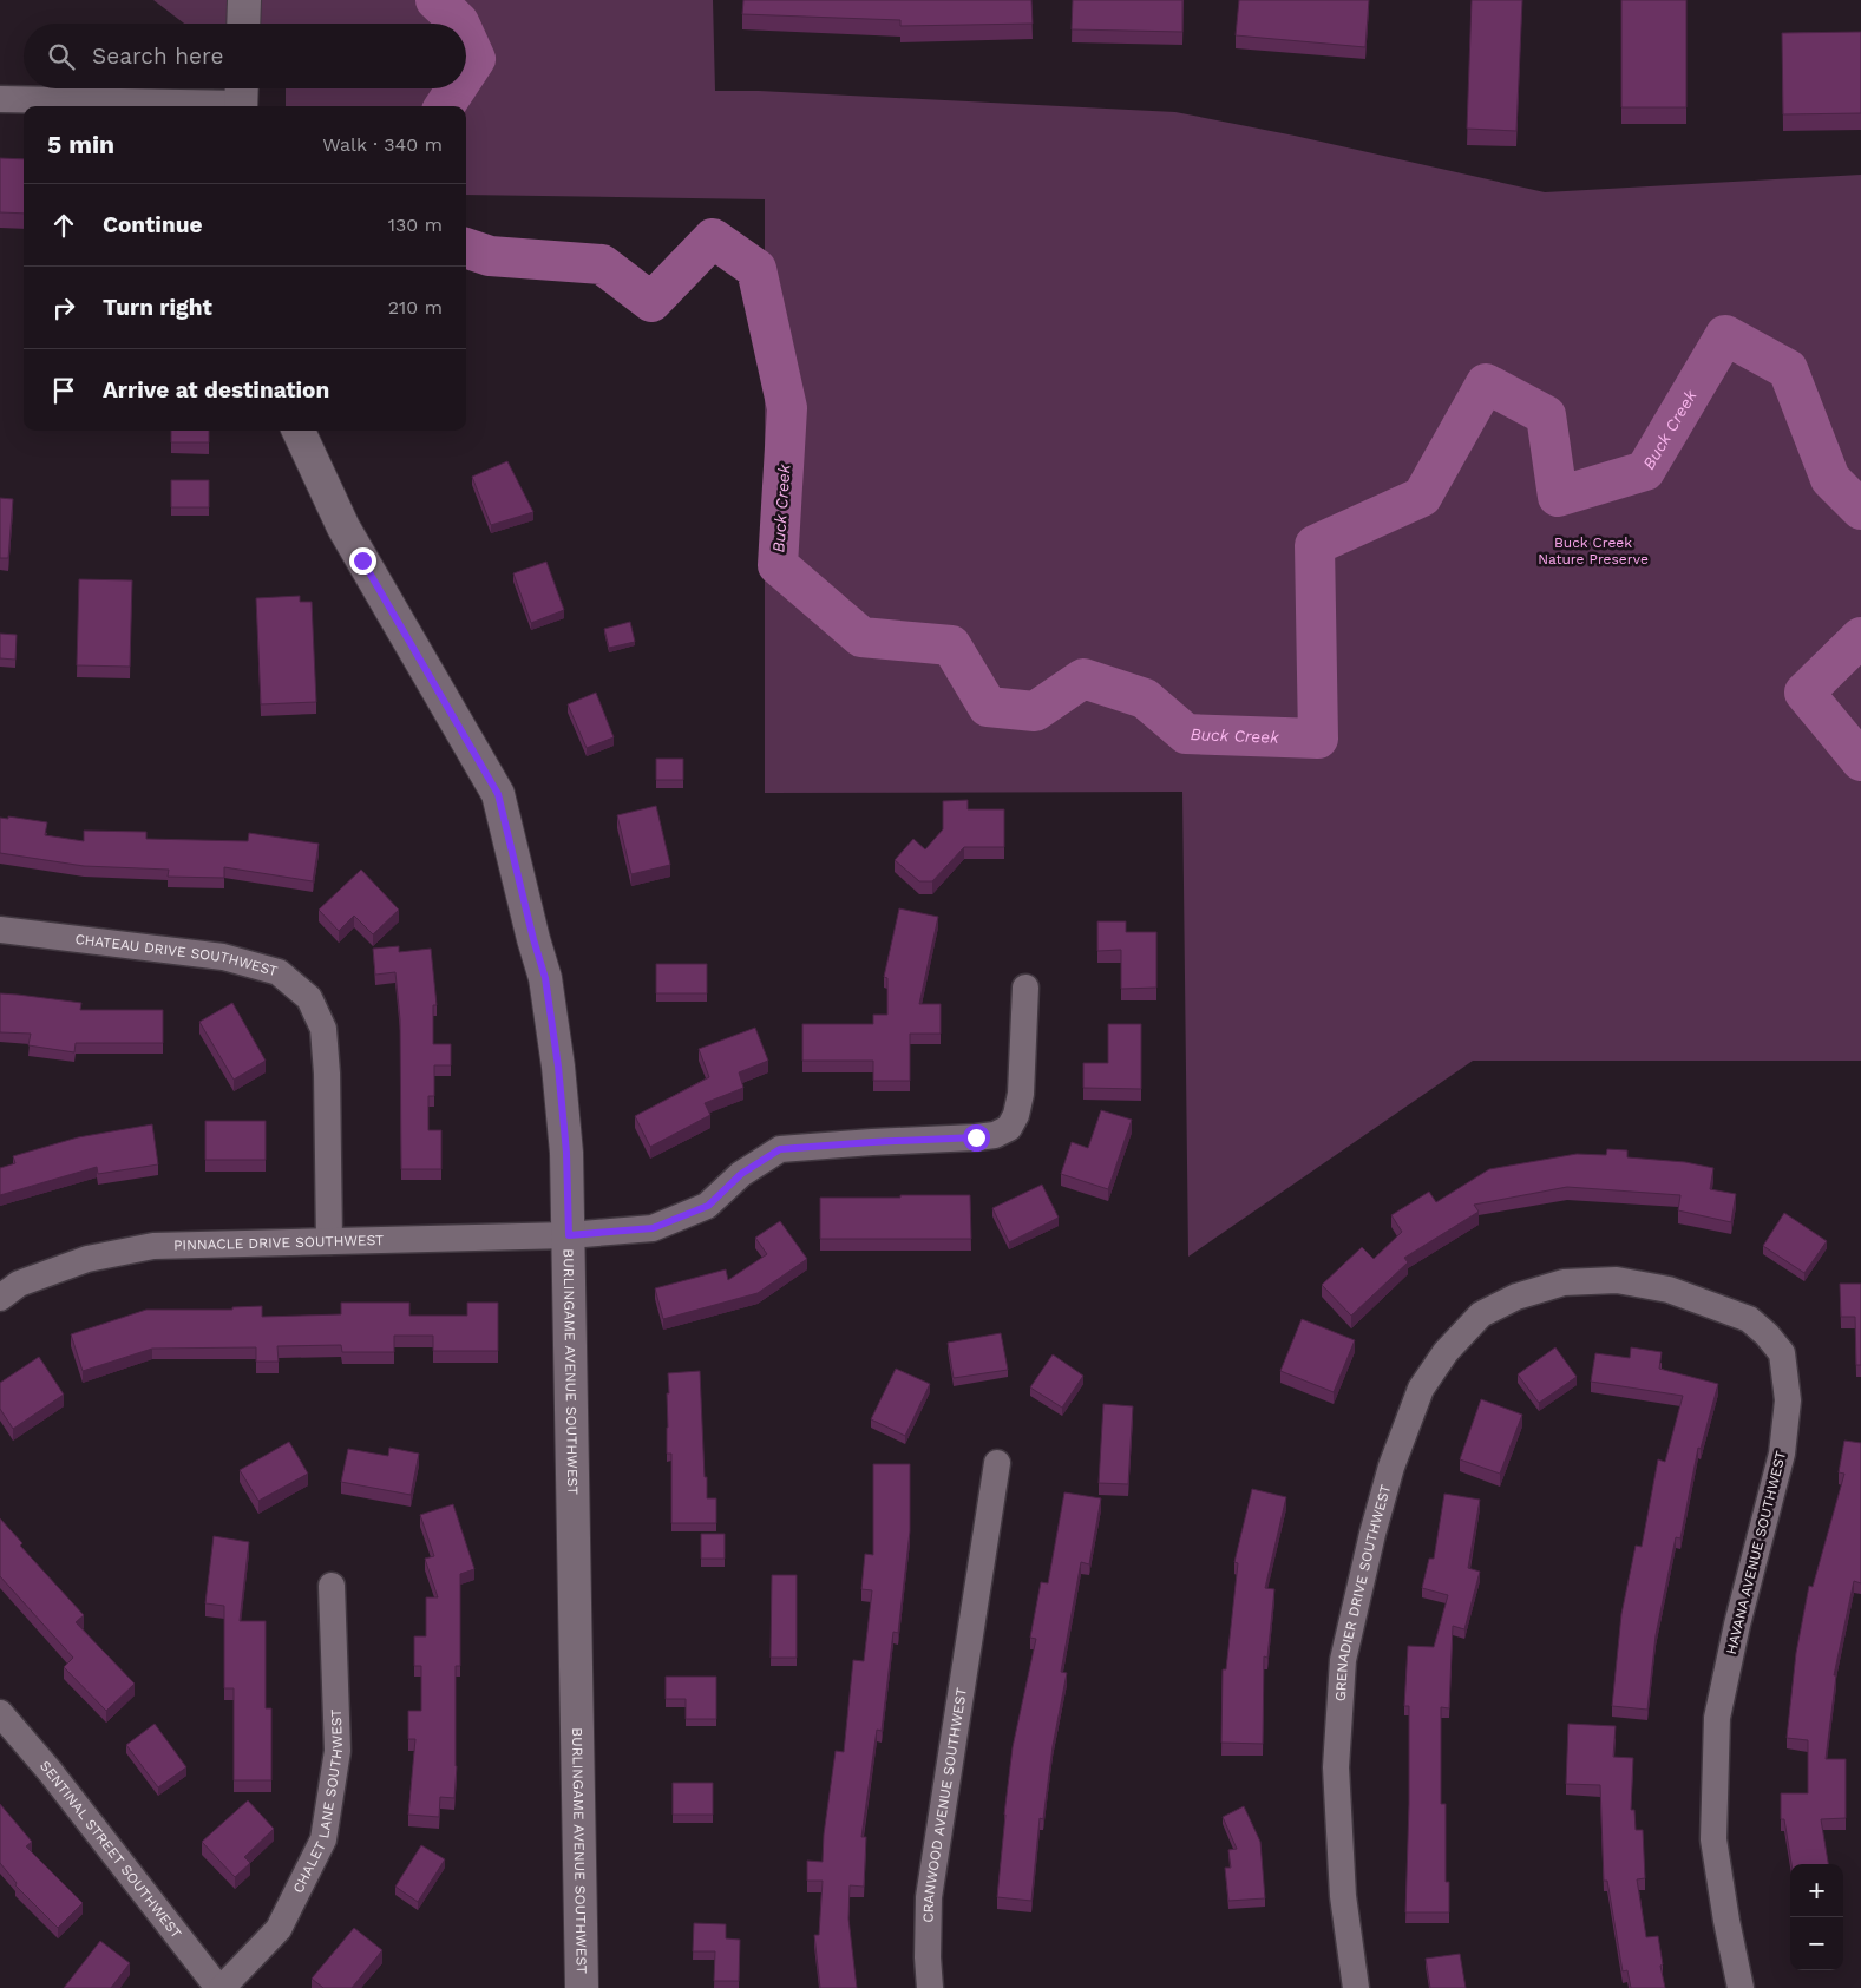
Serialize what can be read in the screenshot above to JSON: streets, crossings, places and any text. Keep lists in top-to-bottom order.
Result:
{
  "streets": {
    "street": [
      "CHATEAU DRIVE SOUTHWEST",
      "PINNACLE DRIVE SOUTHWEST",
      "BURLINGAME AVENUE SOUTHWEST",
      "HAVANA AVENUE SOUTHWEST",
      "GRENADIER DRIVE SOUTHWEST",
      "CHALET LANE SOUTHWEST",
      "CRANWOOD AVENUE SOUTHWEST",
      "SENTINAL STREET SOUTHWEST"
    ]
  },
  "crossings": [
    ["CHATEAU DRIVE SOUTHWEST", "PINNACLE DRIVE SOUTHWEST"],
    ["PINNACLE DRIVE SOUTHWEST", "BURLINGAME AVENUE SOUTHWEST"],
    ["HAVANA AVENUE SOUTHWEST", "GRENADIER DRIVE SOUTHWEST"]
  ],
  "water": ["Buck Creek"],
  "parks": ["Buck Creek Nature Preserve"],
  "page": {
    "search": "Search here",
    "heading": ["5 min", "Walk · 340 m"],
    "list": [
      ["Continue", "130 m"],
      ["Turn right", "210 m"],
      "Arrive at destination"
    ],
    "map_buttons": ["+", "−"]
  }
}
